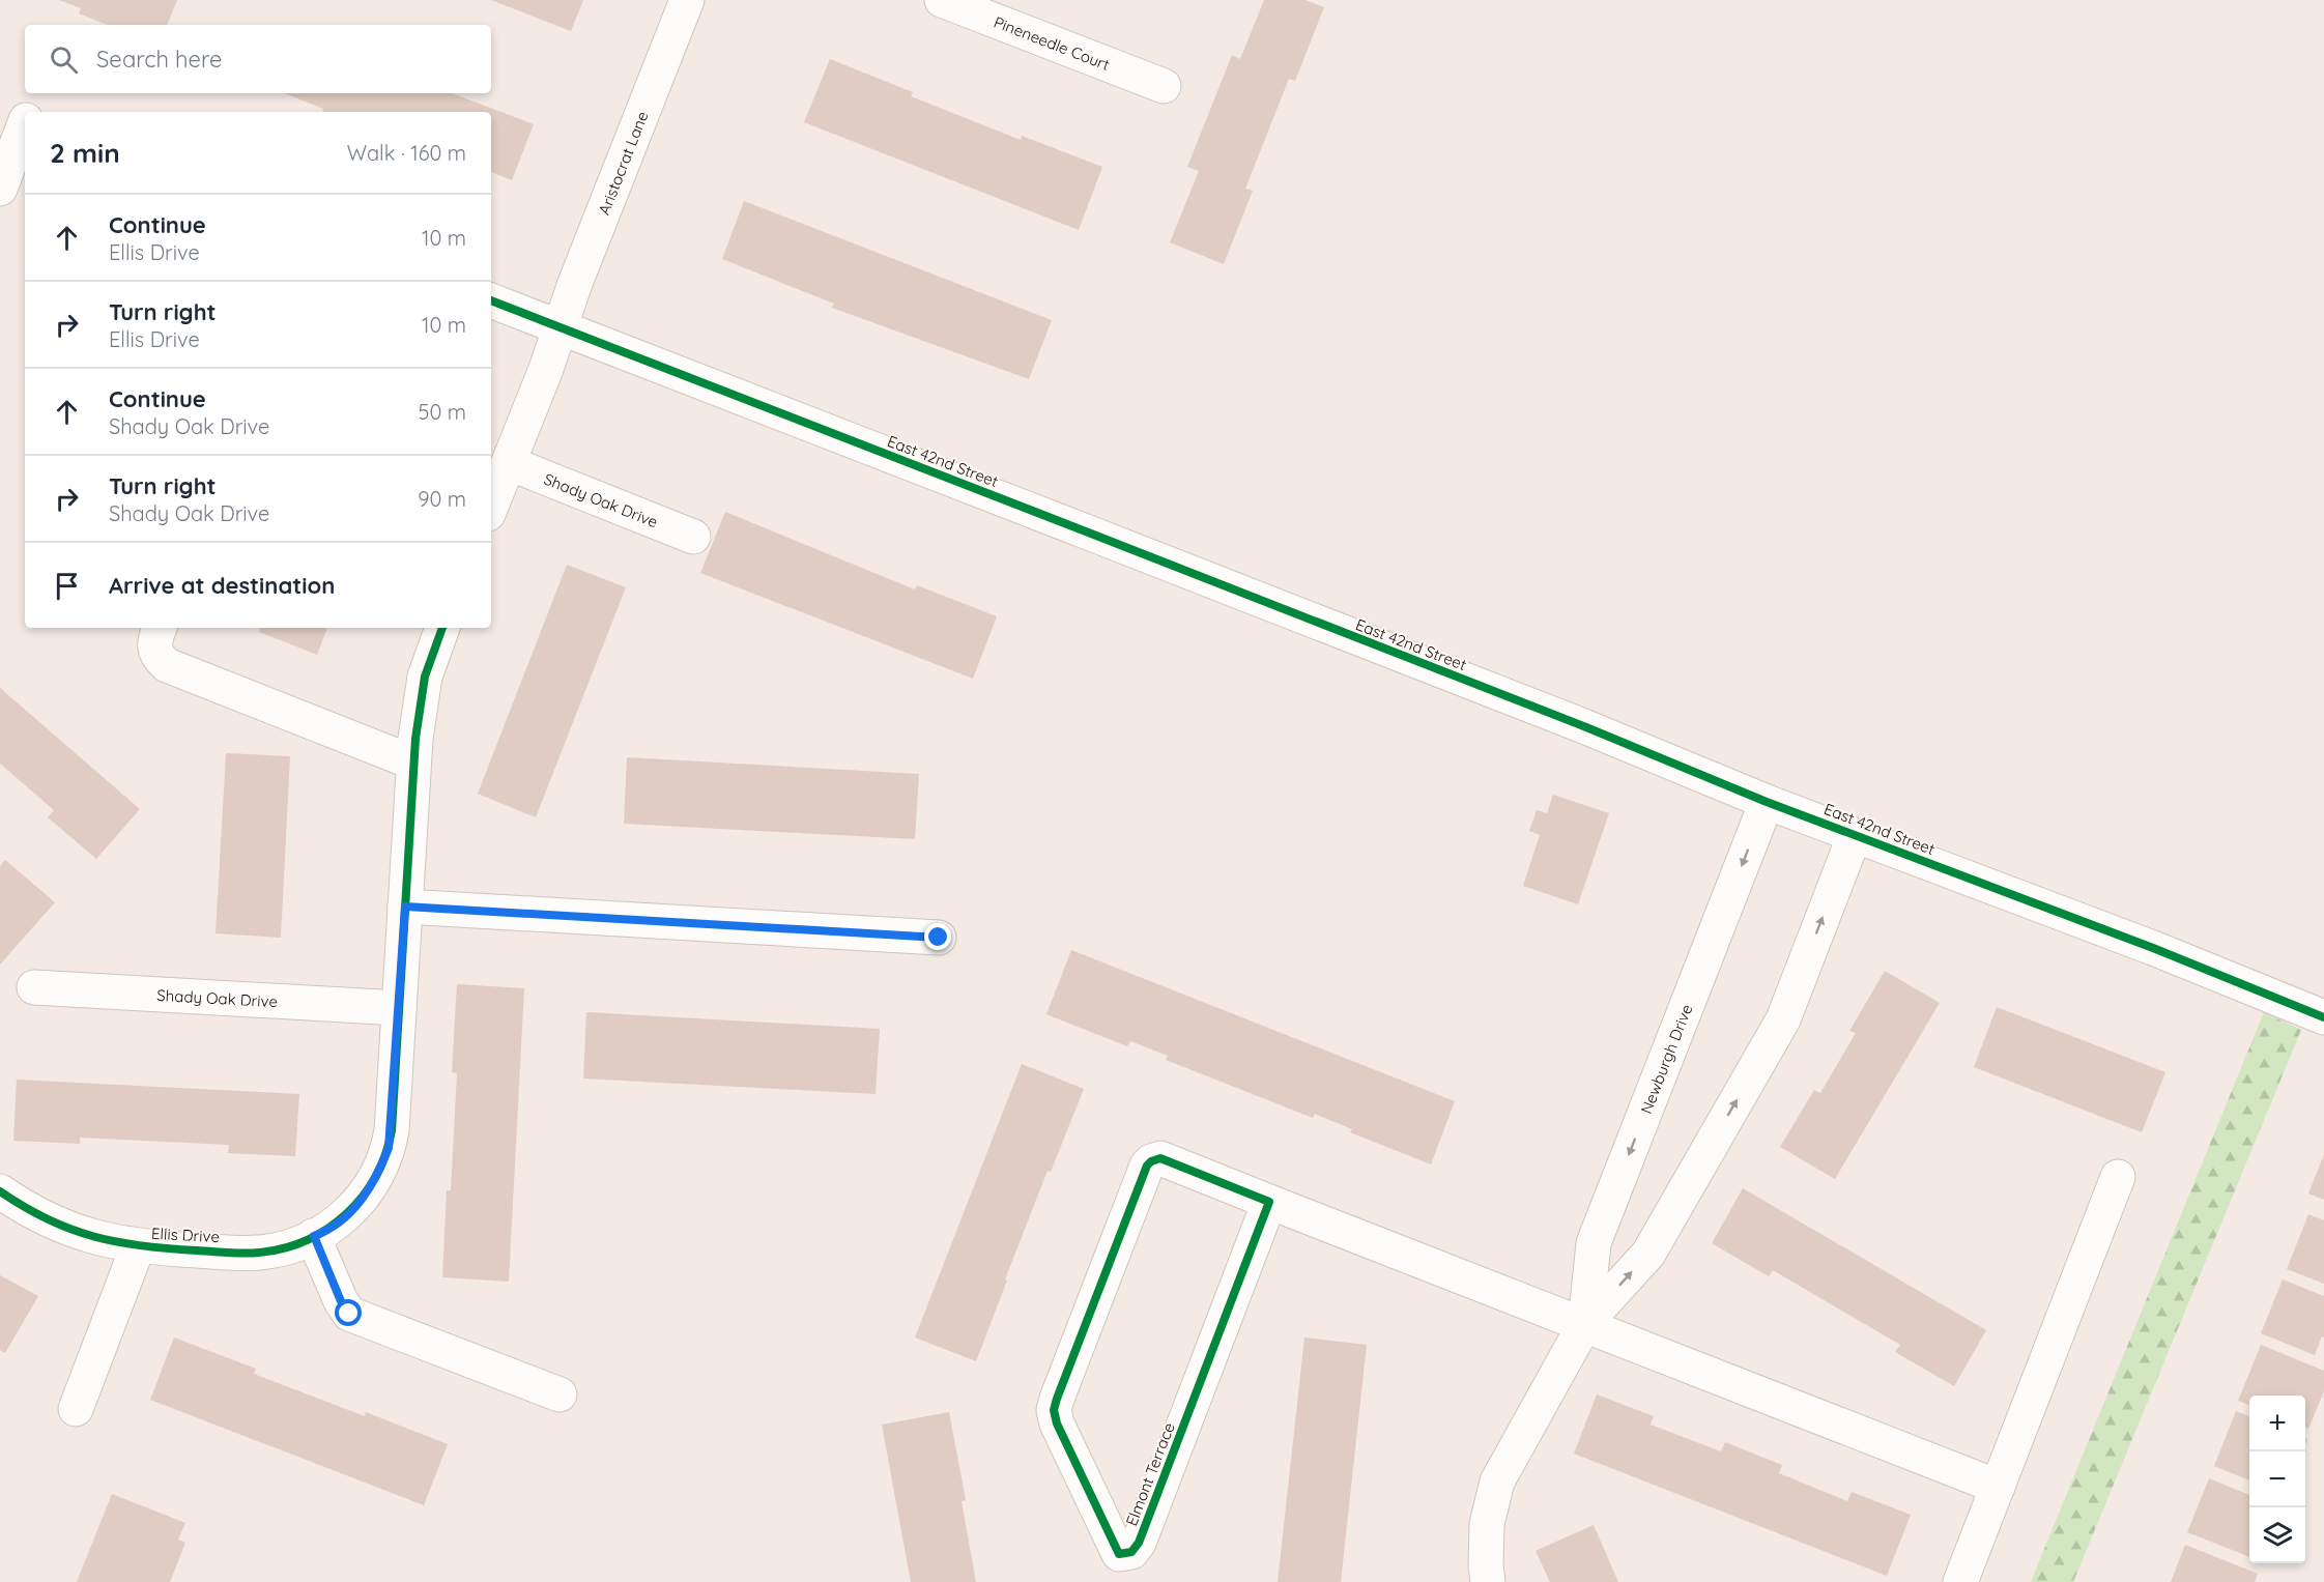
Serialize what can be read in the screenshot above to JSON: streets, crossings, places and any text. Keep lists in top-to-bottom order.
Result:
{
  "streets": {
    "street": [
      "Pineneedle Court",
      "Aristocrat Lane",
      "East 42nd Street",
      "Shady Oak Drive",
      "Newburgh Drive",
      "Ellis Drive",
      "Elmont Terrace"
    ]
  },
  "crossings": [
    ["Aristocrat Lane", "East 42nd Street"],
    ["Aristocrat Lane", "Shady Oak Drive"],
    ["East 42nd Street", "Newburgh Drive"],
    ["Shady Oak Drive", "Ellis Drive"],
    ["Newburgh Drive", "Elmont Terrace"]
  ],
  "page": {
    "search": "Search here",
    "heading": ["2 min", "Walk · 160 m"],
    "list": [
      ["Continue", "Ellis Drive", "10 m"],
      ["Turn right", "Ellis Drive", "10 m"],
      ["Continue", "Shady Oak Drive", "50 m"],
      ["Turn right", "Shady Oak Drive", "90 m"],
      "Arrive at destination"
    ],
    "map_buttons": ["+", "−"]
  }
}
